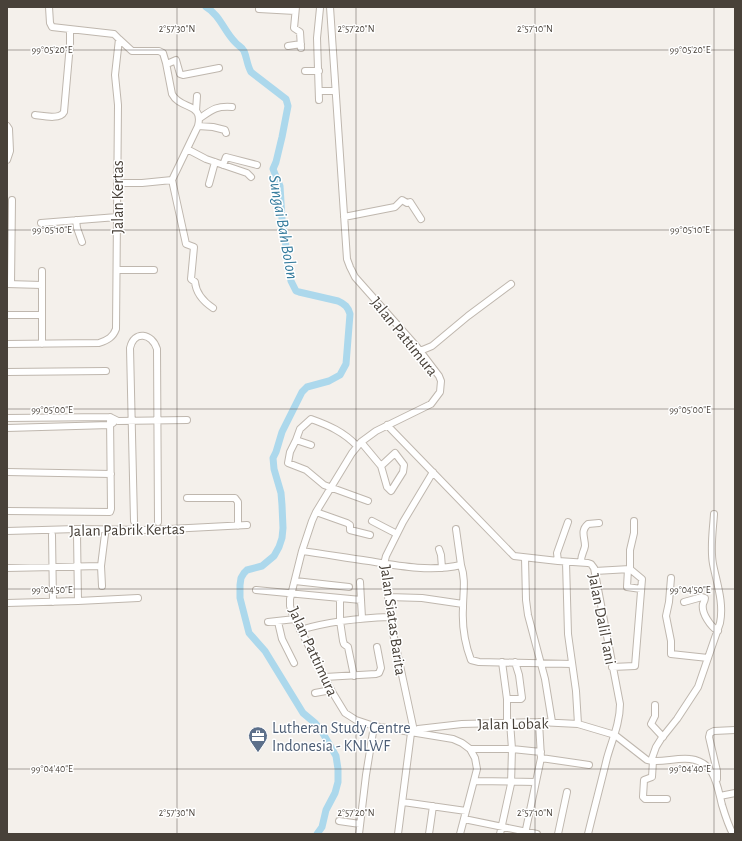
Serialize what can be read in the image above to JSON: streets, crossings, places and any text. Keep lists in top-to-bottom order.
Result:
{
  "streets": {
    "street": [
      "Jalan Kertas",
      "Jalan Pattimura",
      "Jalan Pabrik Kertas",
      "Jalan Dalil Tani",
      "Jalan Siatas Barita",
      "Jalan Lobak"
    ]
  },
  "crossings": [
    ["Jalan Pattimura", "Jalan Dalil Tani"],
    ["Jalan Pattimura", "Jalan Siatas Barita"],
    ["Jalan Pattimura", "Jalan Lobak"],
    ["Jalan Dalil Tani", "Jalan Siatas Barita"],
    ["Jalan Dalil Tani", "Jalan Lobak"],
    ["Jalan Siatas Barita", "Jalan Lobak"]
  ],
  "water": ["Sungai Bah Bolon"],
  "places": {
    "office": ["Lutheran Study Centre Indonesia - KNLWF"]
  },
  "coordinates": [
    "2°57'30\"N",
    "2°57'20\"N",
    "2°57'10\"N",
    "99°05'20\"E",
    "99°05'10\"E",
    "99°05'00\"E",
    "99°04'50\"E",
    "99°04'40\"E"
  ]
}
